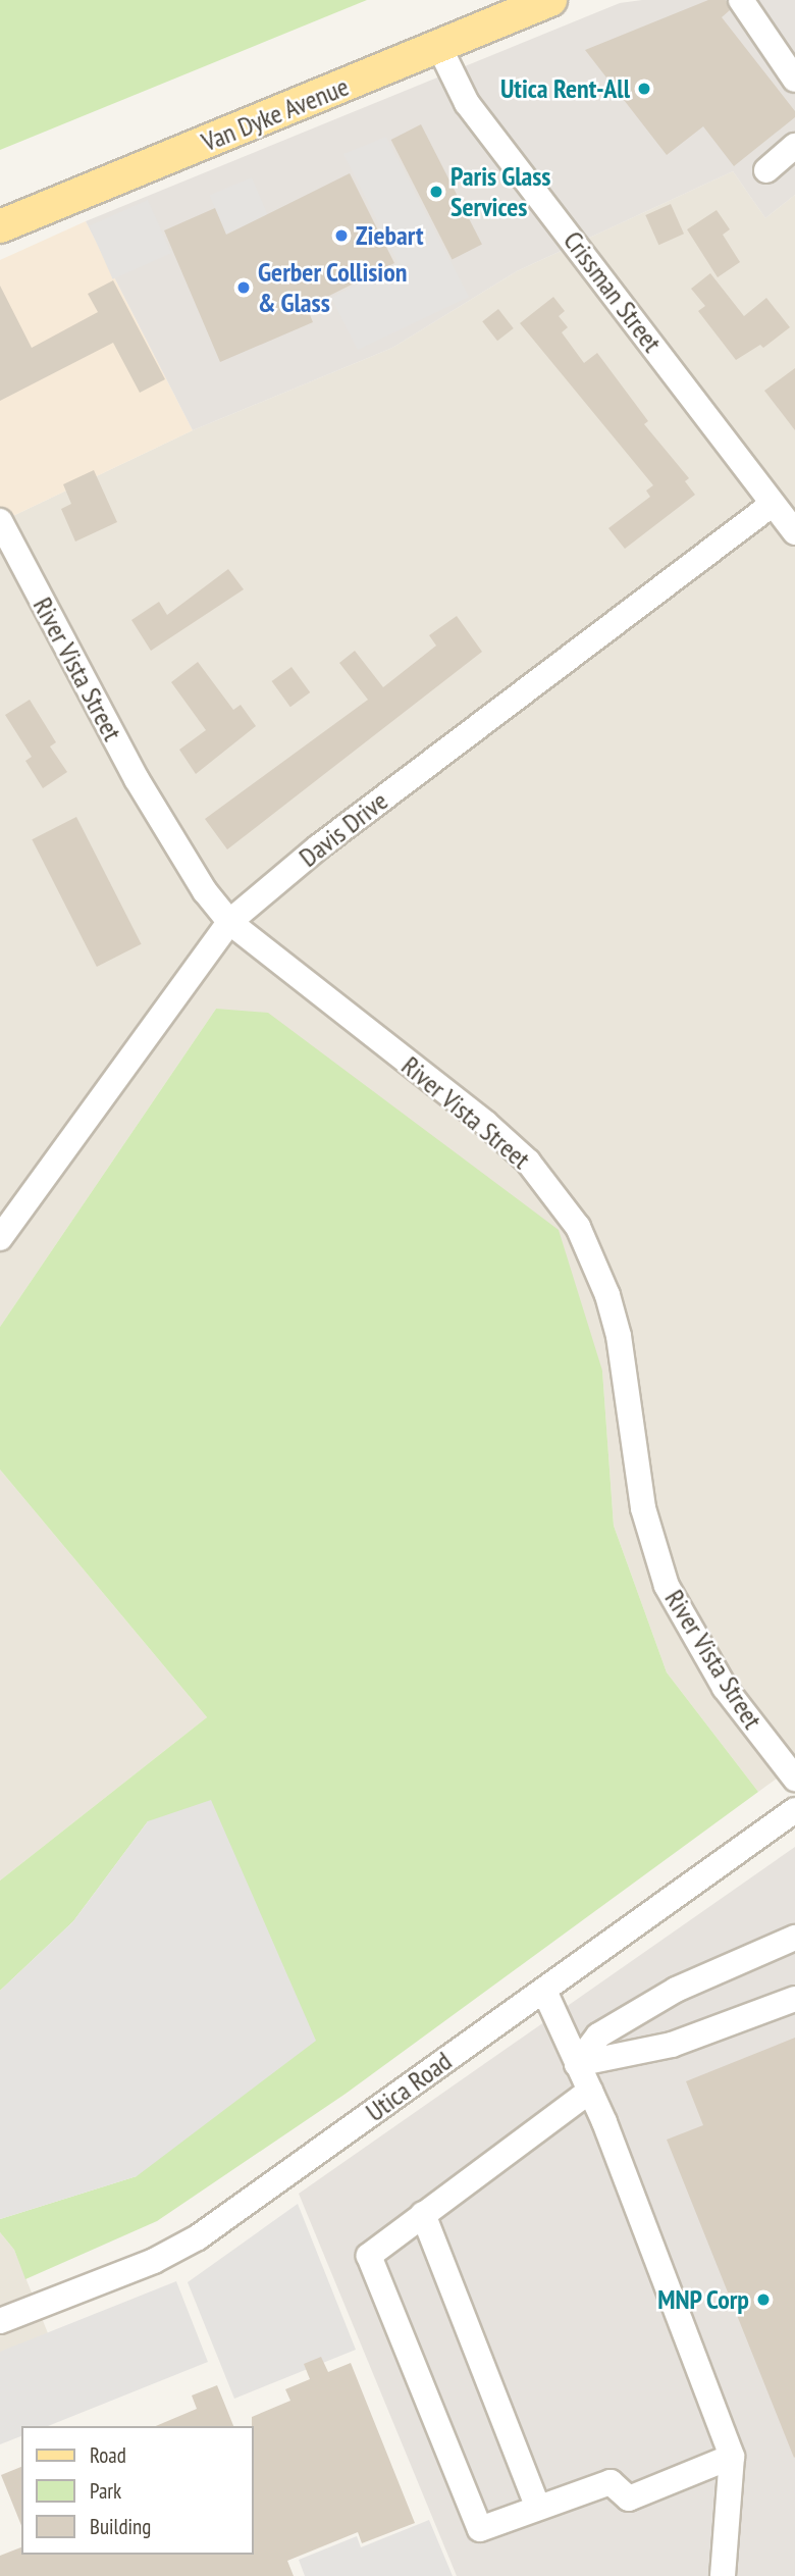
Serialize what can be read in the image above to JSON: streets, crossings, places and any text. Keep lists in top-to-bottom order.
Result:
{
  "streets": {
    "main road": ["Van Dyke Avenue"],
    "street": [
      "Crissman Street",
      "River Vista Street",
      "Davis Drive",
      "Utica Road"
    ]
  },
  "crossings": [
    ["Van Dyke Avenue", "Crissman Street"],
    ["Crissman Street", "Davis Drive"],
    ["River Vista Street", "Davis Drive"]
  ],
  "places": [
    "Utica Rent-All",
    "Paris Glass Services",
    "Ziebart",
    "Gerber Collision & Glass",
    "MNP Corp"
  ],
  "legend": ["Road", "Park", "Building"]
}
